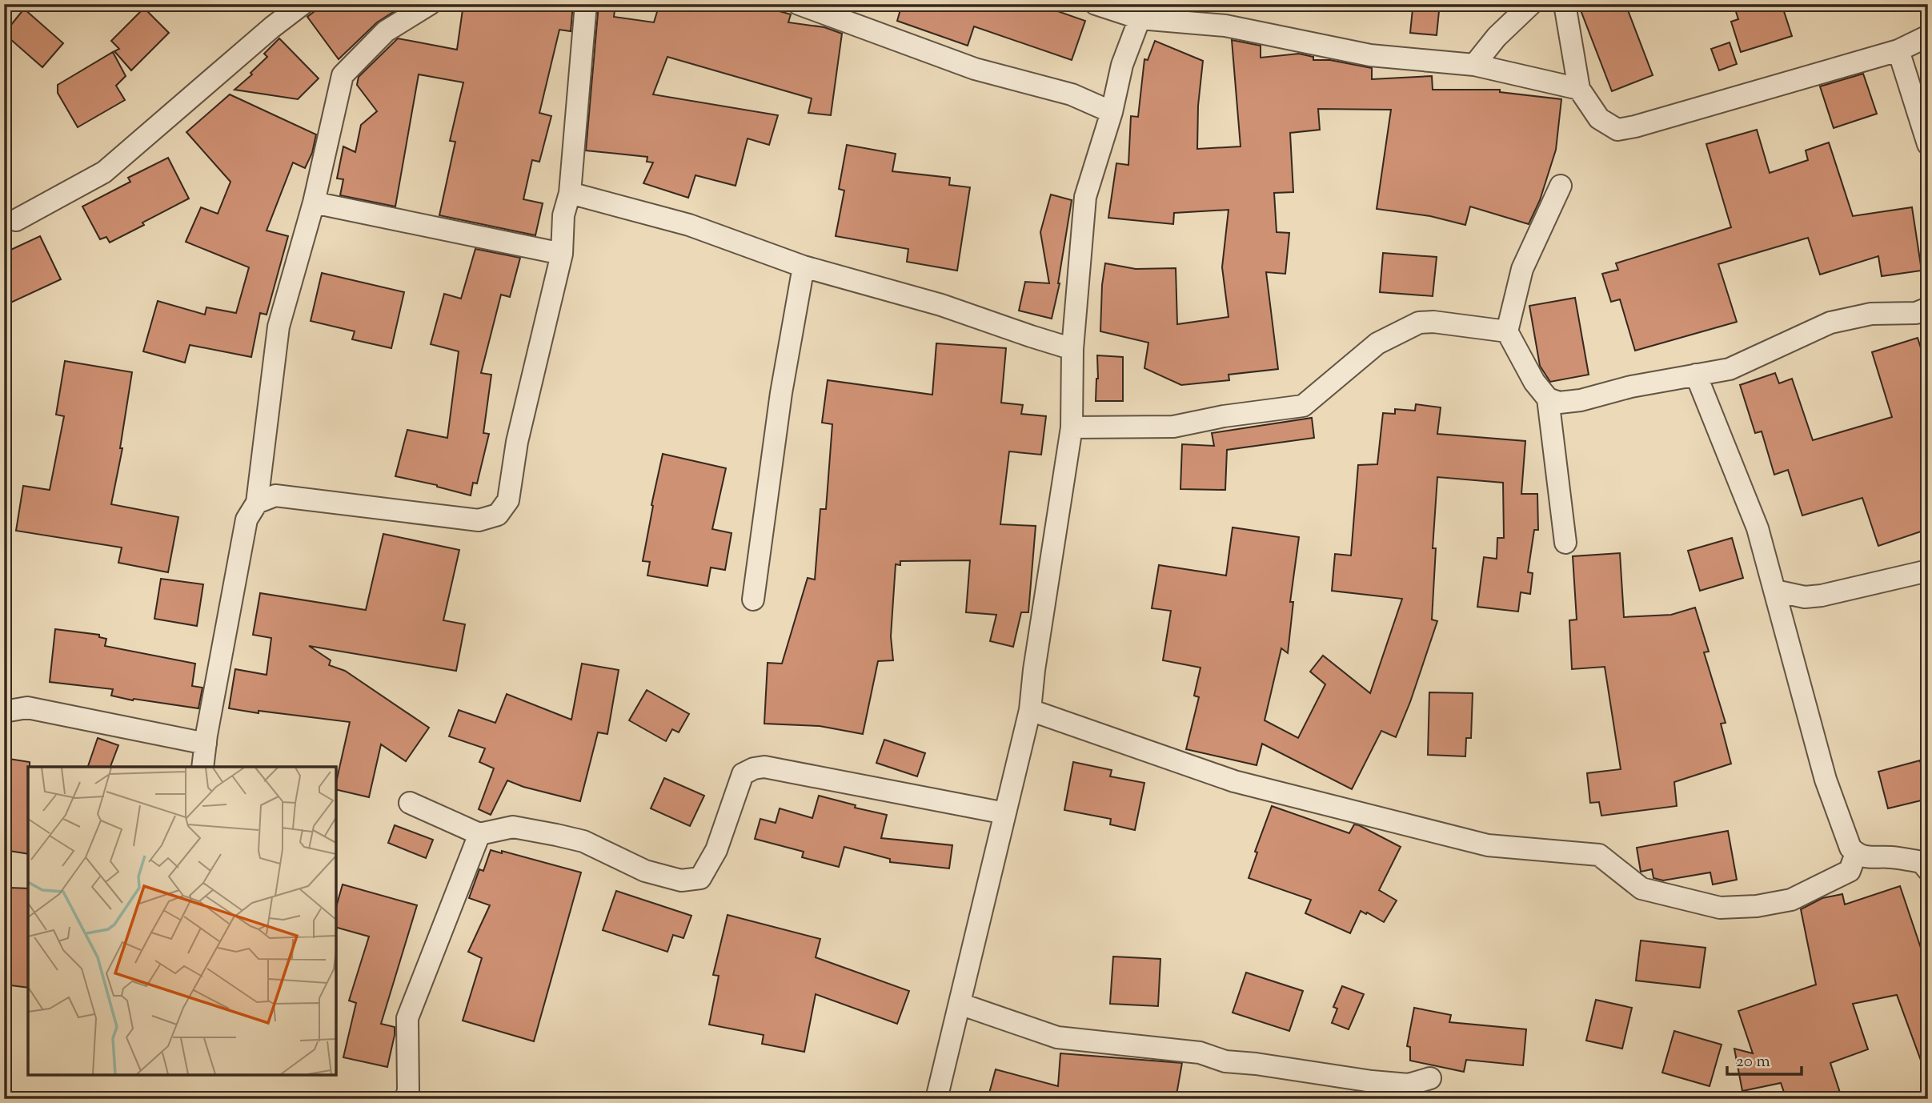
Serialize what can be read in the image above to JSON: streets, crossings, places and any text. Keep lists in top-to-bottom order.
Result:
{
  "scale_bar": "20 m"
}
